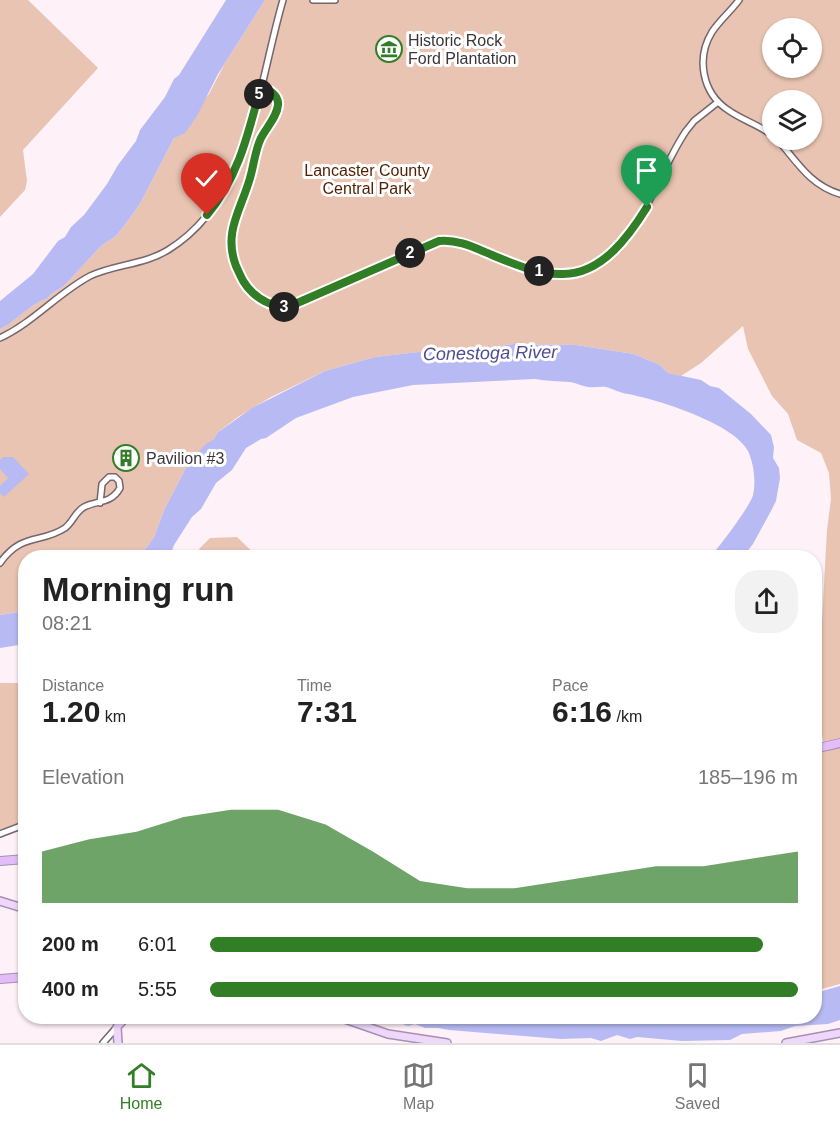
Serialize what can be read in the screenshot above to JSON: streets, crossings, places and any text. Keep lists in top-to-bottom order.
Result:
{
  "water": ["Conestoga River"],
  "parks": ["Lancaster County Central Park"],
  "places": {
    "museum": ["Historic Rock Ford Plantation"],
    "building": ["Pavilion #3"]
  },
  "page": {
    "pins": [
      "5",
      "2",
      "1",
      "3"
    ],
    "heading": ["Morning run", "08:21"],
    "stats": [
      ["Distance", "1.20 km"],
      ["Time", "7:31"],
      ["Pace", "6:16 /km"]
    ],
    "chart": ["Elevation", "185–196 m"],
    "list": [
      {
        "name": "200 m",
        "note": "6:01"
      },
      {
        "name": "400 m",
        "note": "5:55"
      }
    ],
    "tabs": ["Home", "Map", "Saved"]
  }
}
